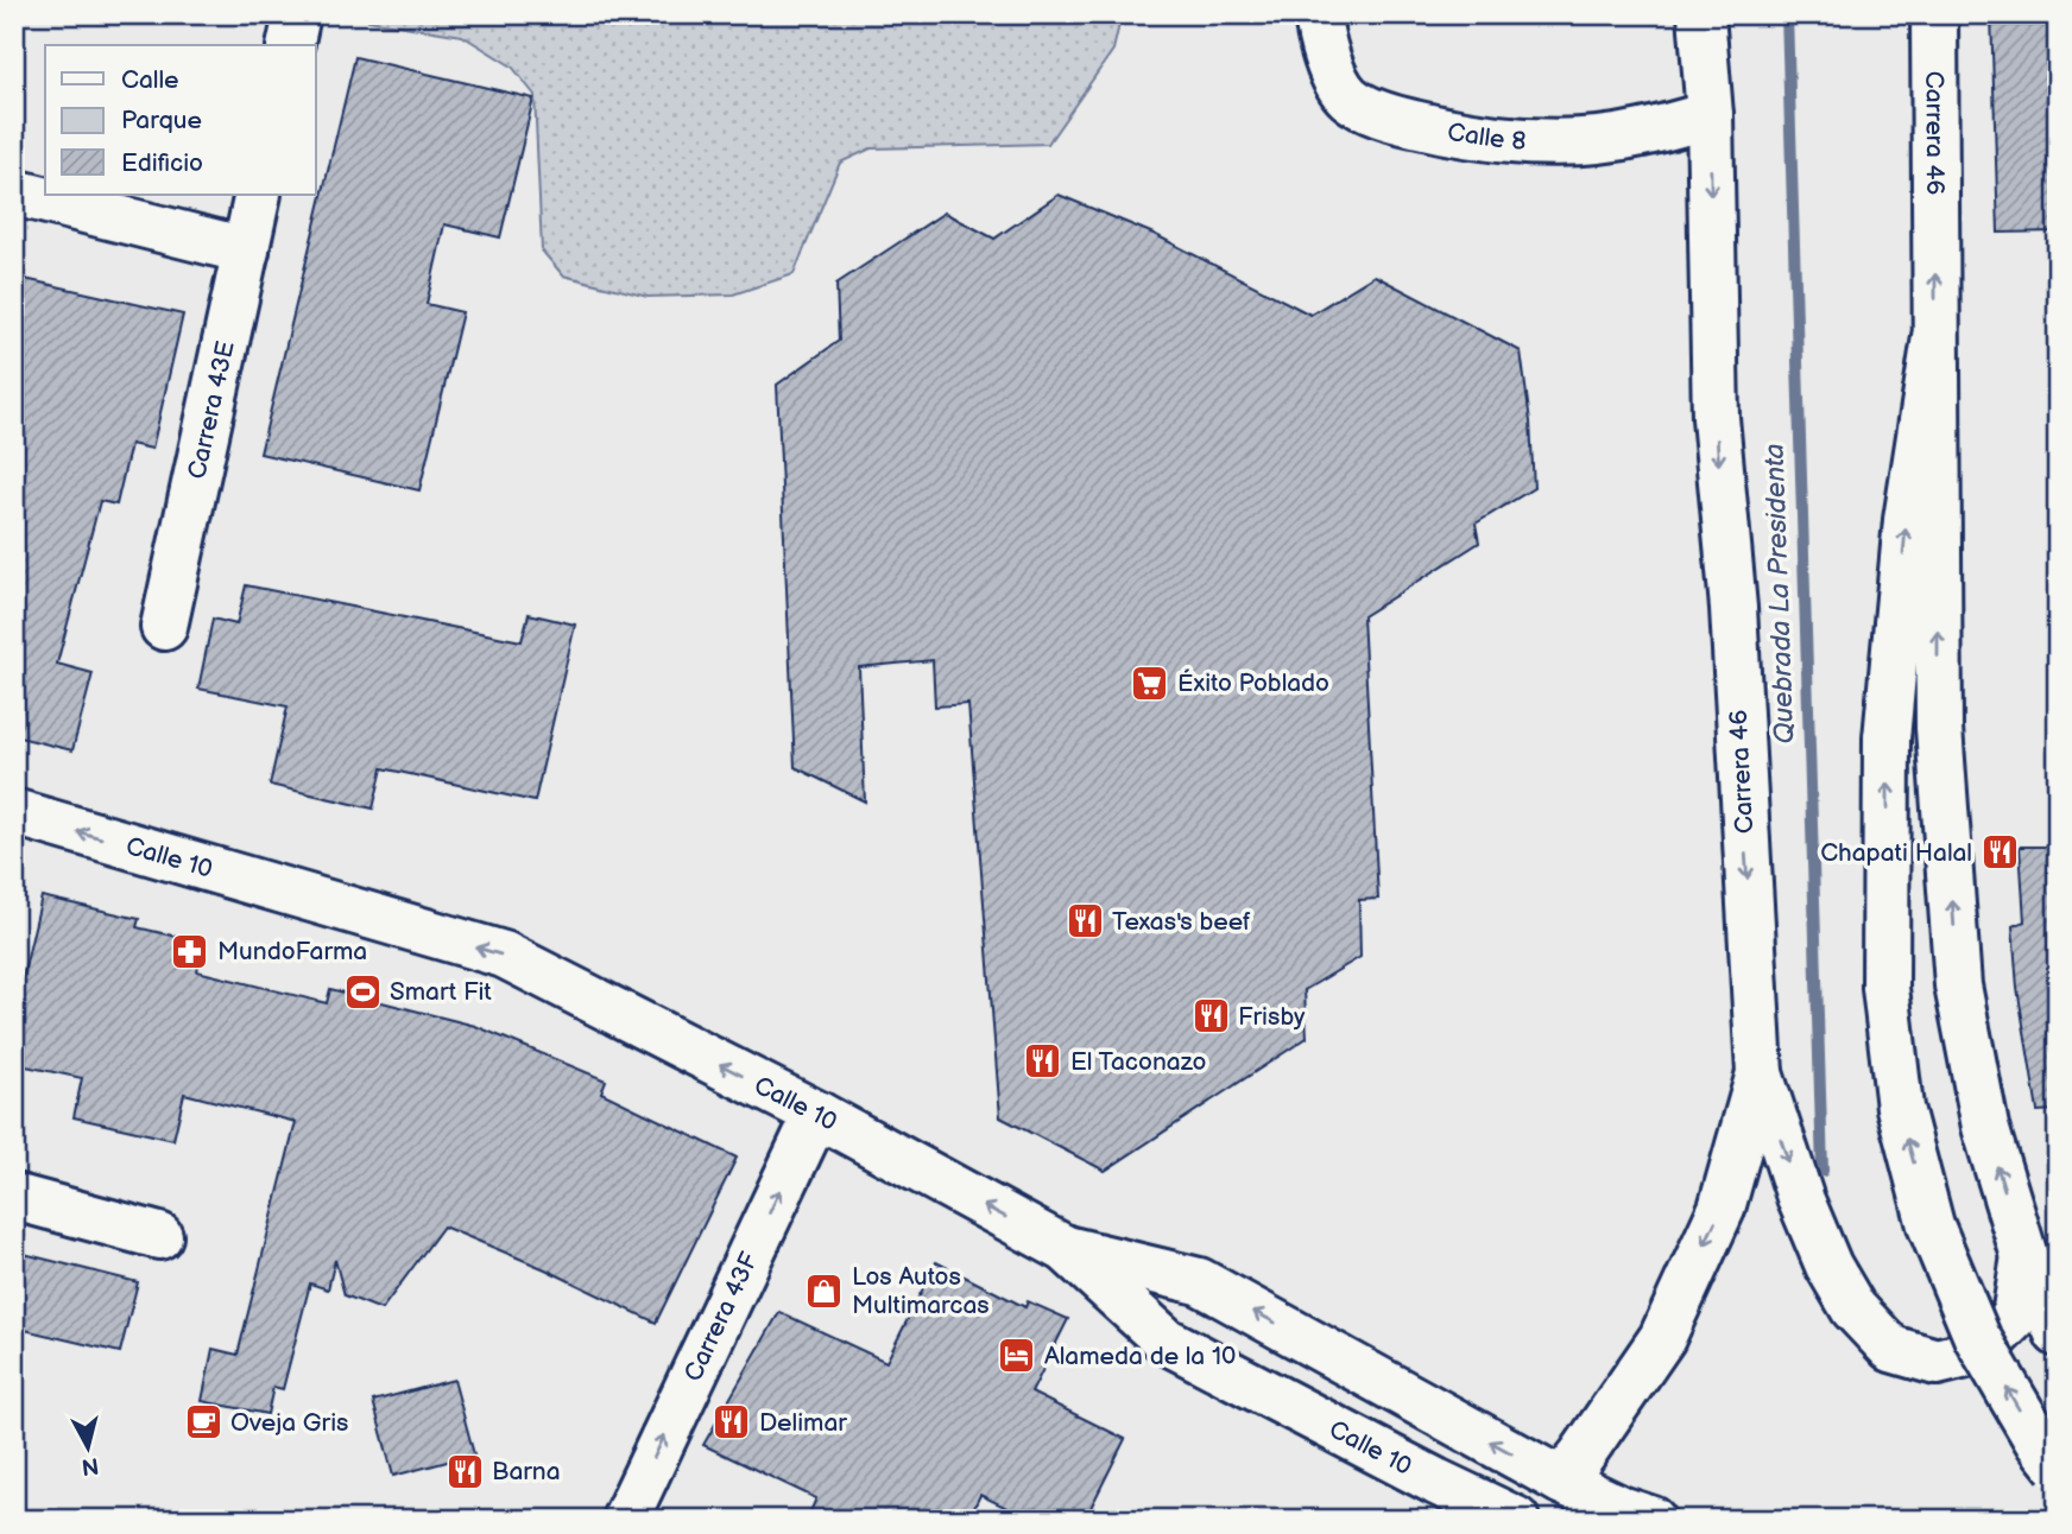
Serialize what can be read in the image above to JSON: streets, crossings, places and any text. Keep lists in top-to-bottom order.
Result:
{
  "streets": {
    "street": [
      "Carrera 46",
      "Calle 8",
      "Carrera 43E",
      "Calle 10",
      "Carrera 43F"
    ]
  },
  "crossings": [
    ["Carrera 46", "Calle 8"],
    ["Calle 10", "Carrera 43F"]
  ],
  "one_way": ["Calle 10", "Carrera 43F"],
  "water": ["Quebrada La Presidenta"],
  "places": {
    "supermarket": ["Éxito Poblado"],
    "restaurant": [
      "Chapati Halal",
      "Texas's beef",
      "Frisby",
      "El Taconazo",
      "Delimar",
      "Barna"
    ],
    "pharmacy": ["MundoFarma"],
    "sports": ["Smart Fit"],
    "shop": ["Los Autos Multimarcas"],
    "hotel": ["Alameda de la 10"],
    "cafe": ["Oveja Gris"]
  },
  "legend": ["Calle", "Parque", "Edificio"],
  "north": "bottom"
}
